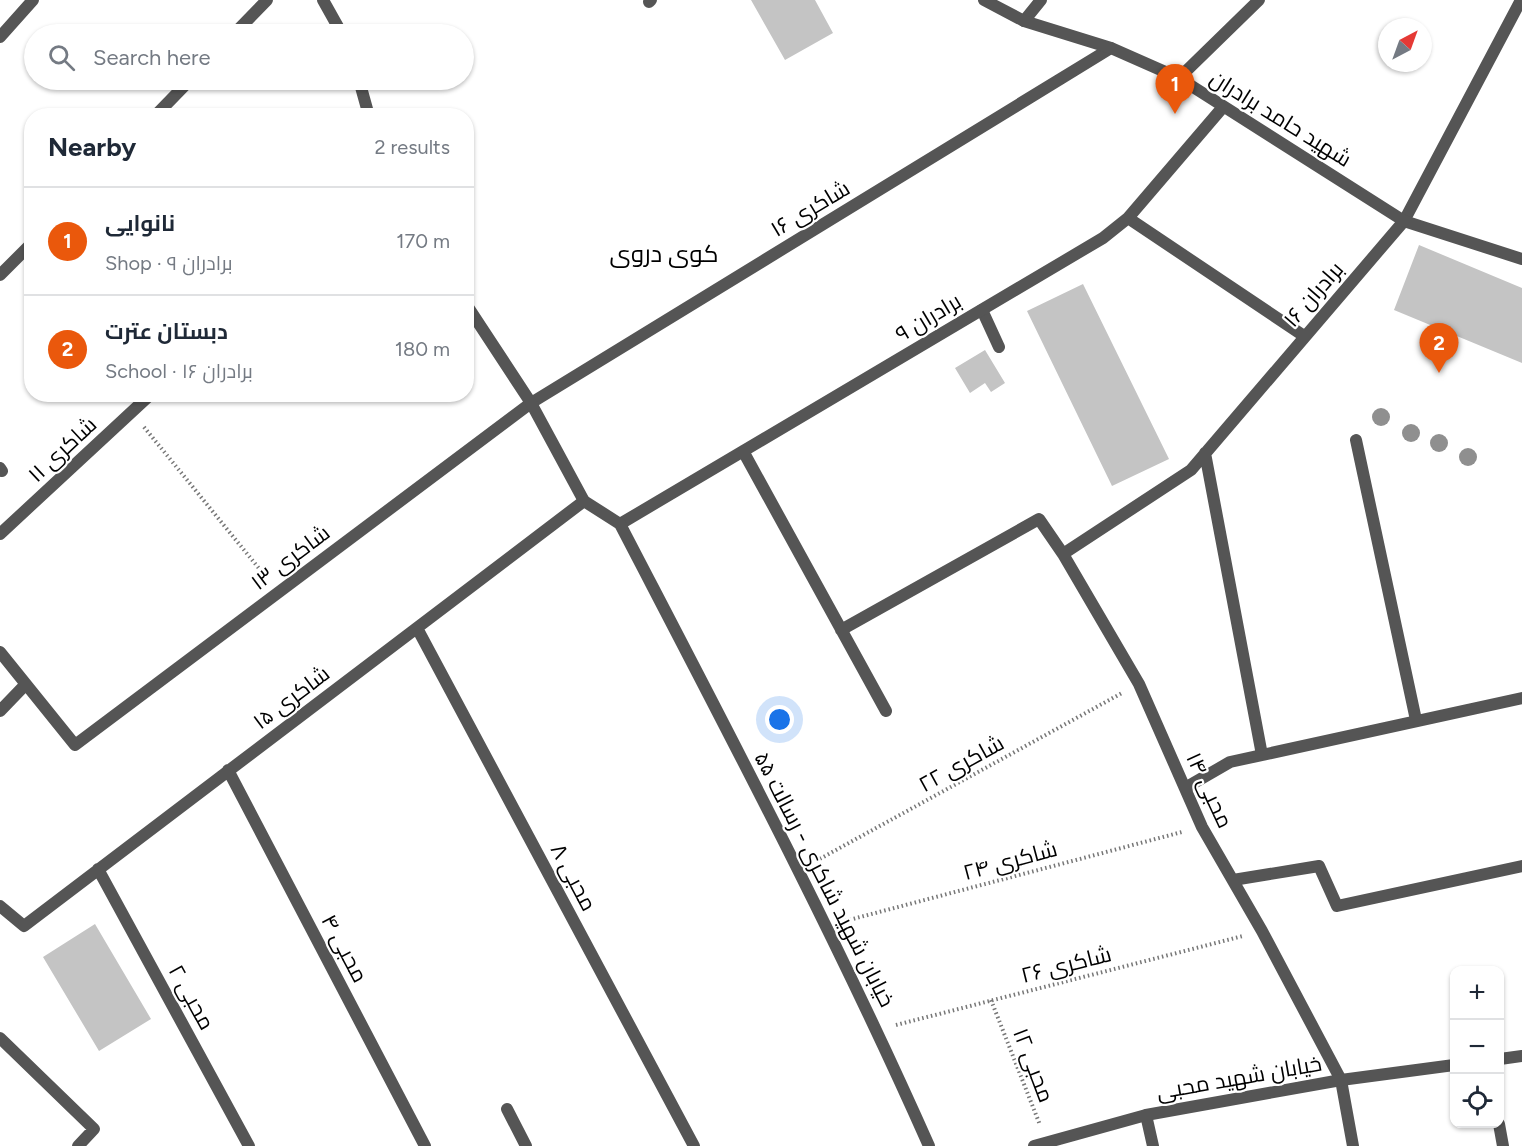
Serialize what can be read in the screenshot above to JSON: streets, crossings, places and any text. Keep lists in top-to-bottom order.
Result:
{
  "streets": {
    "street": [
      "شهید حامد برادران",
      "شاکری ۱۶",
      "برادران ۱۶",
      "برادران ۹",
      "شاکری ۱۱",
      "شاکری ۱۳",
      "شاکری ۱۵",
      "محبی ۱۴",
      "محبی ۸",
      "خیابان شهید شاکری - رسالت ۵۵",
      "محبی ۴",
      "محبی ۲",
      "خیابان شهید محبی"
    ],
    "path": [
      "شاکری ۲۲",
      "شاکری ۲۴",
      "شاکری ۲۶",
      "محبی ۱۲"
    ]
  },
  "crossings": [
    ["شهید حامد برادران", "شاکری ۱۶"],
    ["شهید حامد برادران", "برادران ۱۶"],
    ["شهید حامد برادران", "برادران ۹"],
    ["شاکری ۱۶", "شاکری ۱۳"],
    ["برادران ۱۶", "محبی ۱۴"],
    ["برادران ۹", "خیابان شهید شاکری - رسالت ۵۵"],
    ["شاکری ۱۵", "محبی ۸"],
    ["شاکری ۱۵", "محبی ۴"],
    ["شاکری ۱۵", "محبی ۲"],
    ["شاکری ۲۲", "محبی ۱۴"],
    ["شاکری ۲۲", "خیابان شهید شاکری - رسالت ۵۵"],
    ["محبی ۱۴", "شاکری ۲۴"],
    ["محبی ۱۴", "شاکری ۲۶"],
    ["محبی ۱۴", "خیابان شهید محبی"],
    ["شاکری ۲۴", "خیابان شهید شاکری - رسالت ۵۵"],
    ["خیابان شهید شاکری - رسالت ۵۵", "شاکری ۲۶"],
    ["شاکری ۲۶", "محبی ۱۲"],
    ["محبی ۱۲", "خیابان شهید محبی"]
  ],
  "districts": ["کوی دروی"],
  "north": "top right",
  "page": {
    "search": "Search here",
    "pins": ["1", "2"],
    "heading": ["Nearby", "2 results"],
    "list": [
      {
        "mark": "1",
        "name": "نانوایی",
        "note": "Shop · برادران ۹",
        "value": "170 m"
      },
      {
        "mark": "2",
        "name": "دبستان عترت",
        "note": "School · برادران ۱۶",
        "value": "180 m"
      }
    ],
    "map_buttons": ["+", "−"]
  }
}
